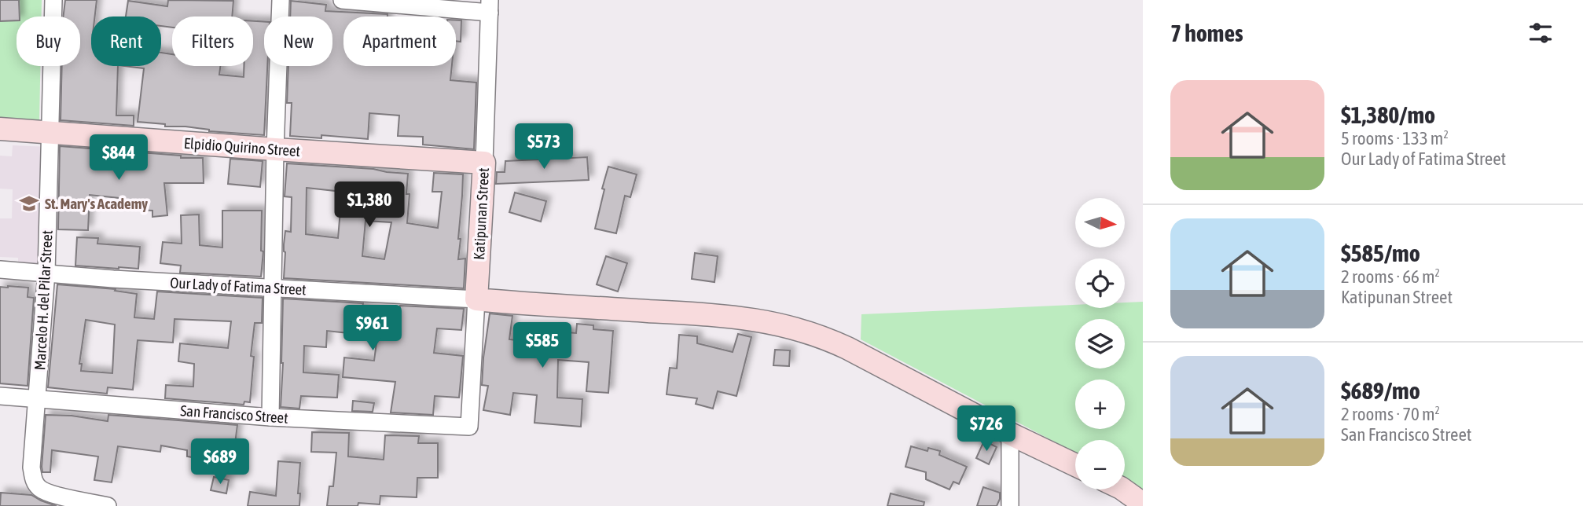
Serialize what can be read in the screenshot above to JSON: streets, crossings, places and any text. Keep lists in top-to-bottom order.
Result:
{
  "streets": {
    "street": [
      "Elpidio Quirino Street",
      "Katipunan Street",
      "Our Lady of Fatima Street",
      "Marcelo H. del Pilar Street",
      "San Francisco Street"
    ]
  },
  "crossings": [
    ["Elpidio Quirino Street", "Katipunan Street"],
    ["Elpidio Quirino Street", "Marcelo H. del Pilar Street"],
    ["Katipunan Street", "Our Lady of Fatima Street"],
    ["Katipunan Street", "San Francisco Street"],
    ["Our Lady of Fatima Street", "Marcelo H. del Pilar Street"],
    ["Marcelo H. del Pilar Street", "San Francisco Street"]
  ],
  "places": {
    "school or university": ["St. Mary's Academy"]
  },
  "north": "right",
  "page": {
    "heading": "7 homes",
    "chip": [
      "Buy",
      "Rent",
      "Filters",
      "New",
      "Apartment"
    ],
    "list": [
      {
        "name": "$1,380/mo",
        "note": "5 rooms · 133 m² · Our Lady of Fatima Street"
      },
      {
        "name": "$585/mo",
        "note": "2 rooms · 66 m² · Katipunan Street"
      },
      {
        "name": "$689/mo",
        "note": "2 rooms · 70 m² · San Francisco Street"
      }
    ],
    "price": [
      "$573",
      "$844",
      "$1,380",
      "$961",
      "$585",
      "$726",
      "$689"
    ],
    "map_buttons": ["+", "−"]
  }
}
